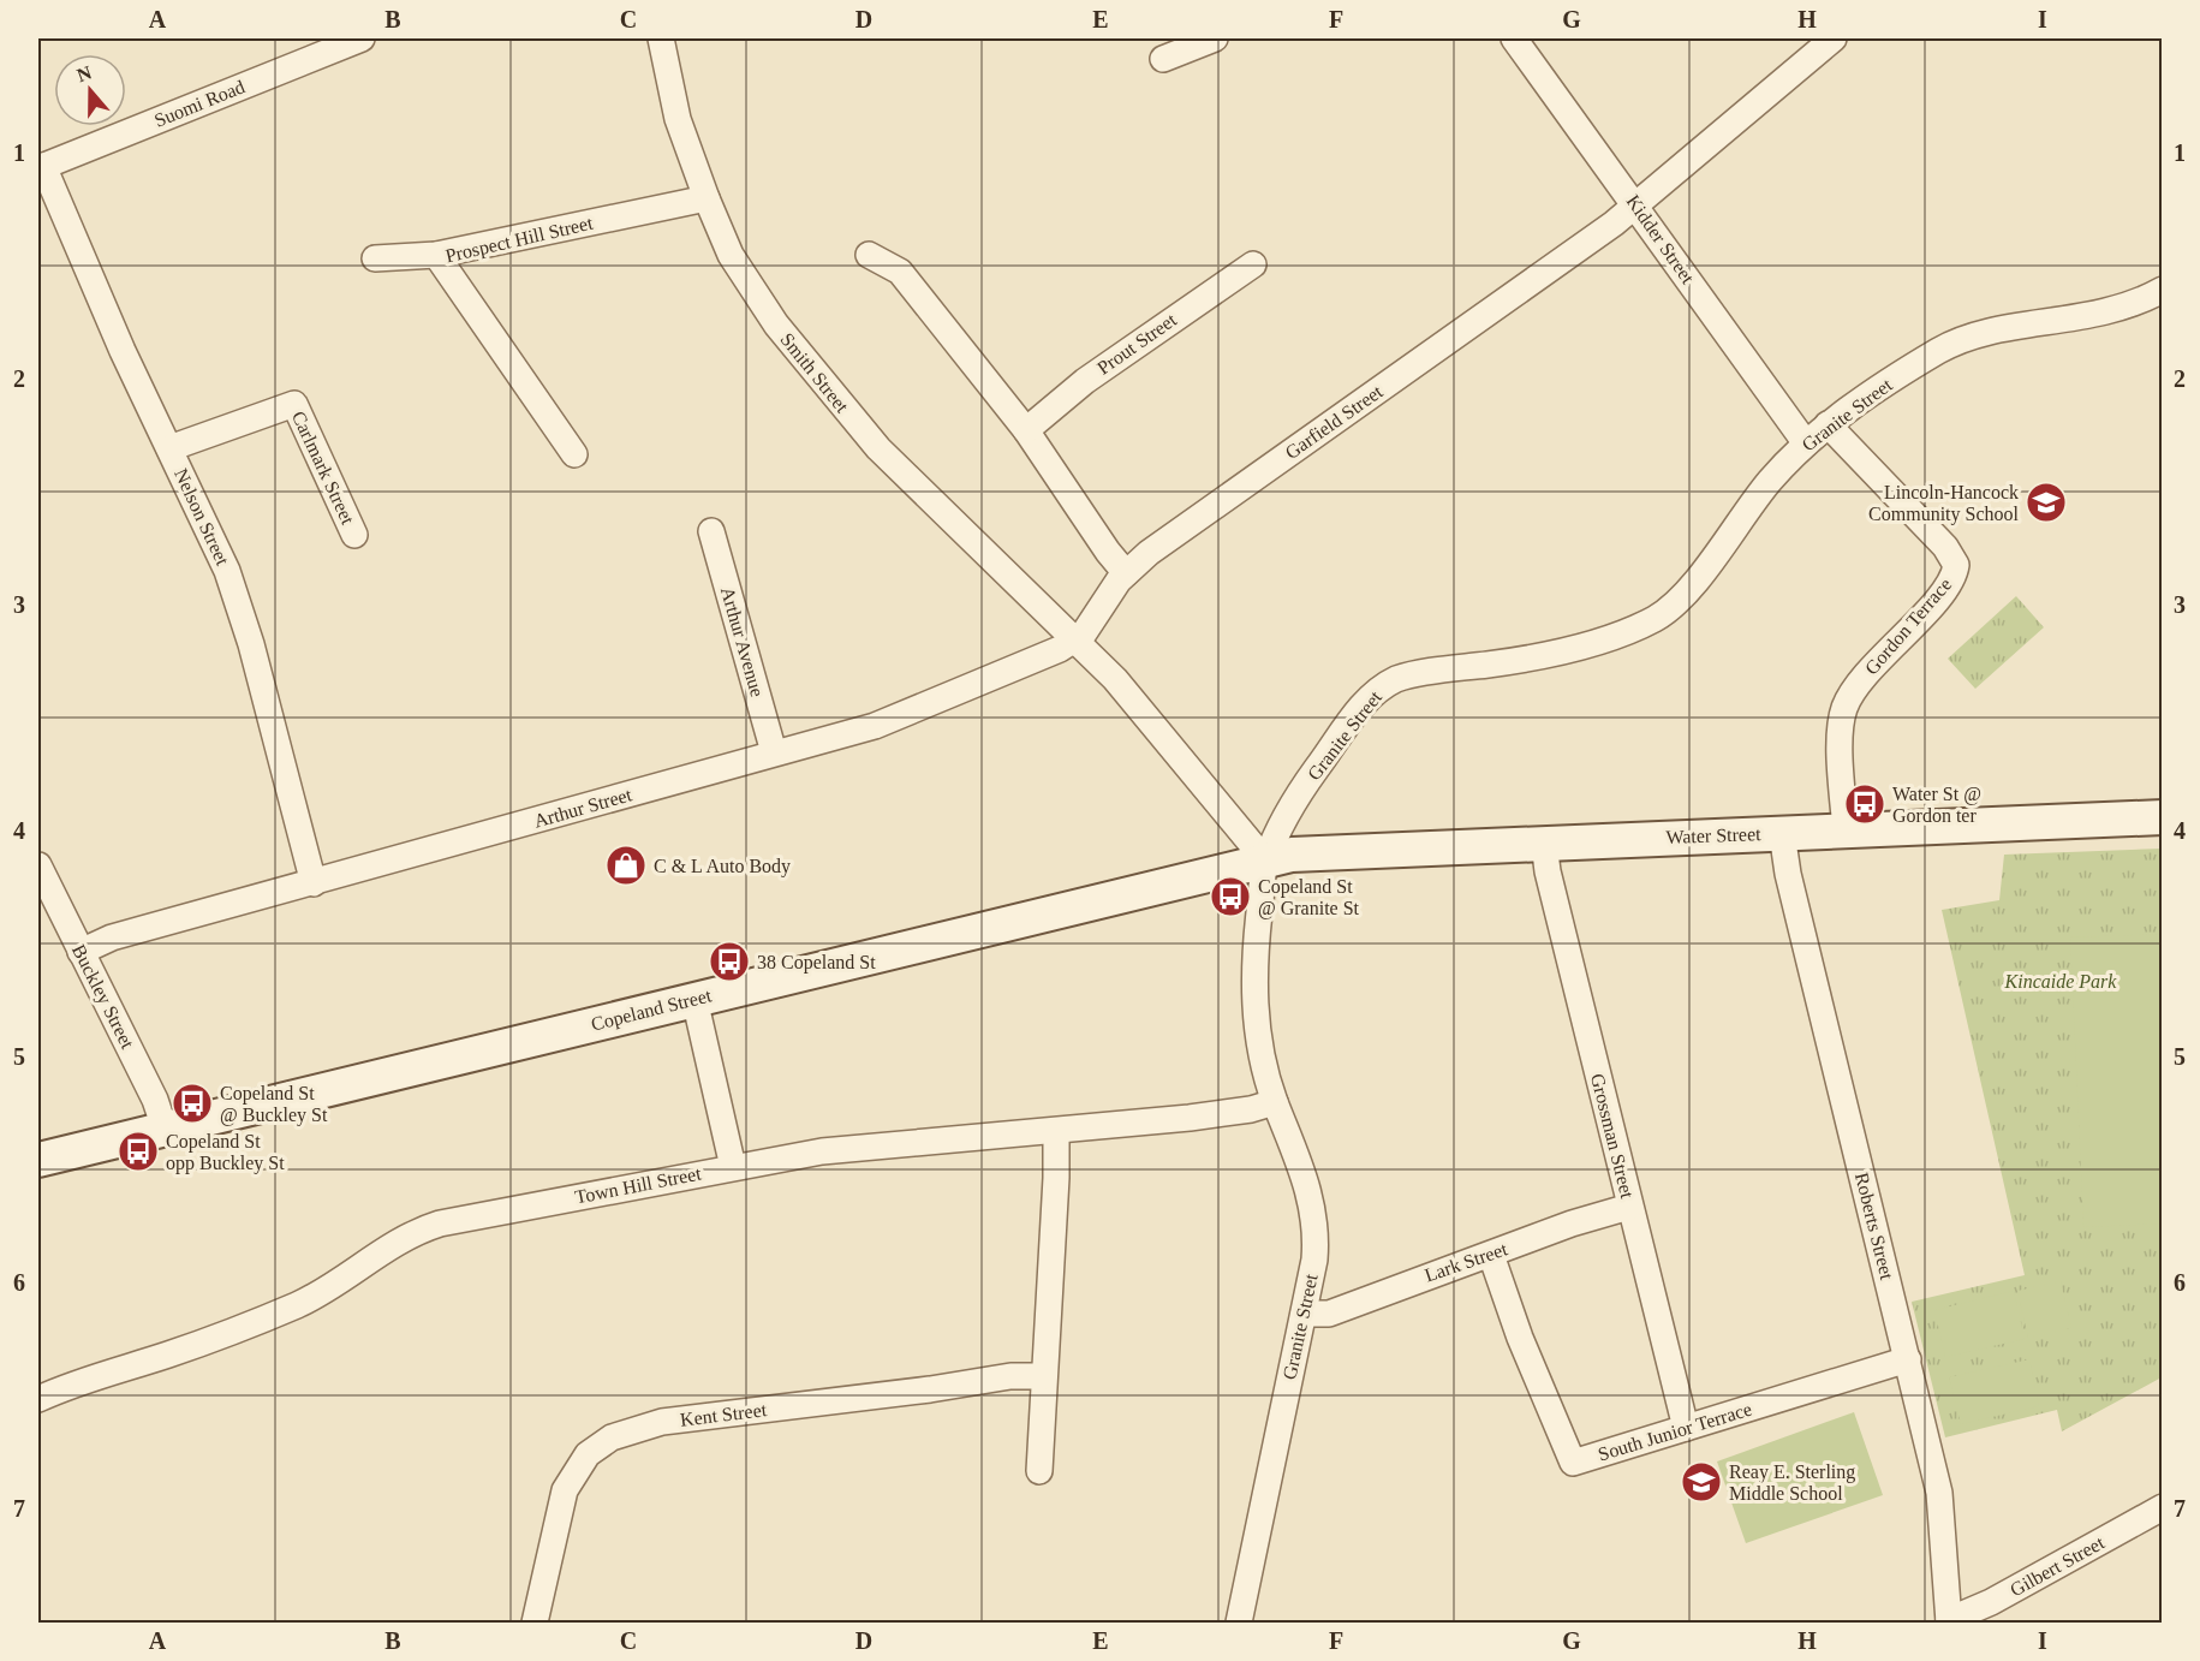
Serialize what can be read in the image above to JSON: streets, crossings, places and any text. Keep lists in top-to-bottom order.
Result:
{
  "streets": {
    "main road": ["Water Street", "Copeland Street"],
    "street": [
      "Suomi Road",
      "Prospect Hill Street",
      "Kidder Street",
      "Prout Street",
      "Smith Street",
      "Granite Street",
      "Garfield Street",
      "Carlmark Street",
      "Nelson Street",
      "Gordon Terrace",
      "Arthur Avenue",
      "Arthur Street",
      "Buckley Street",
      "Grossman Street",
      "Town Hill Street",
      "Roberts Street",
      "Lark Street",
      "Kent Street",
      "South Junior Terrace",
      "Gilbert Street"
    ]
  },
  "crossings": [
    ["Suomi Road", "Nelson Street"],
    ["Prospect Hill Street", "Smith Street"],
    ["Kidder Street", "Granite Street"],
    ["Kidder Street", "Garfield Street"],
    ["Smith Street", "Garfield Street"],
    ["Smith Street", "Arthur Street"],
    ["Granite Street", "Gordon Terrace"],
    ["Granite Street", "Water Street"],
    ["Granite Street", "Copeland Street"],
    ["Granite Street", "Town Hill Street"],
    ["Granite Street", "Lark Street"],
    ["Garfield Street", "Arthur Street"],
    ["Carlmark Street", "Nelson Street"],
    ["Nelson Street", "Arthur Street"],
    ["Gordon Terrace", "Water Street"],
    ["Arthur Avenue", "Arthur Street"],
    ["Arthur Street", "Buckley Street"],
    ["Water Street", "Copeland Street"],
    ["Water Street", "Grossman Street"],
    ["Water Street", "Roberts Street"],
    ["Buckley Street", "Copeland Street"],
    ["Grossman Street", "Lark Street"],
    ["Grossman Street", "South Junior Terrace"],
    ["Roberts Street", "South Junior Terrace"],
    ["Roberts Street", "Gilbert Street"],
    ["Lark Street", "South Junior Terrace"]
  ],
  "parks": ["Kincaide Park"],
  "places": {
    "school or university": ["Lincoln-Hancock Community School", "Reay E. Sterling Middle School"],
    "bus stop": [
      "Water St @ Gordon ter",
      "Copeland St @ Granite St",
      "38 Copeland St",
      "Copeland St @ Buckley St",
      "Copeland St opp Buckley St"
    ],
    "shop": ["C & L Auto Body"]
  },
  "north": "top",
  "grid": {
    "columns": [
      "A",
      "B",
      "C",
      "D",
      "E",
      "F",
      "G",
      "H",
      "I"
    ],
    "rows": [
      "1",
      "2",
      "3",
      "4",
      "5",
      "6",
      "7"
    ]
  }
}
